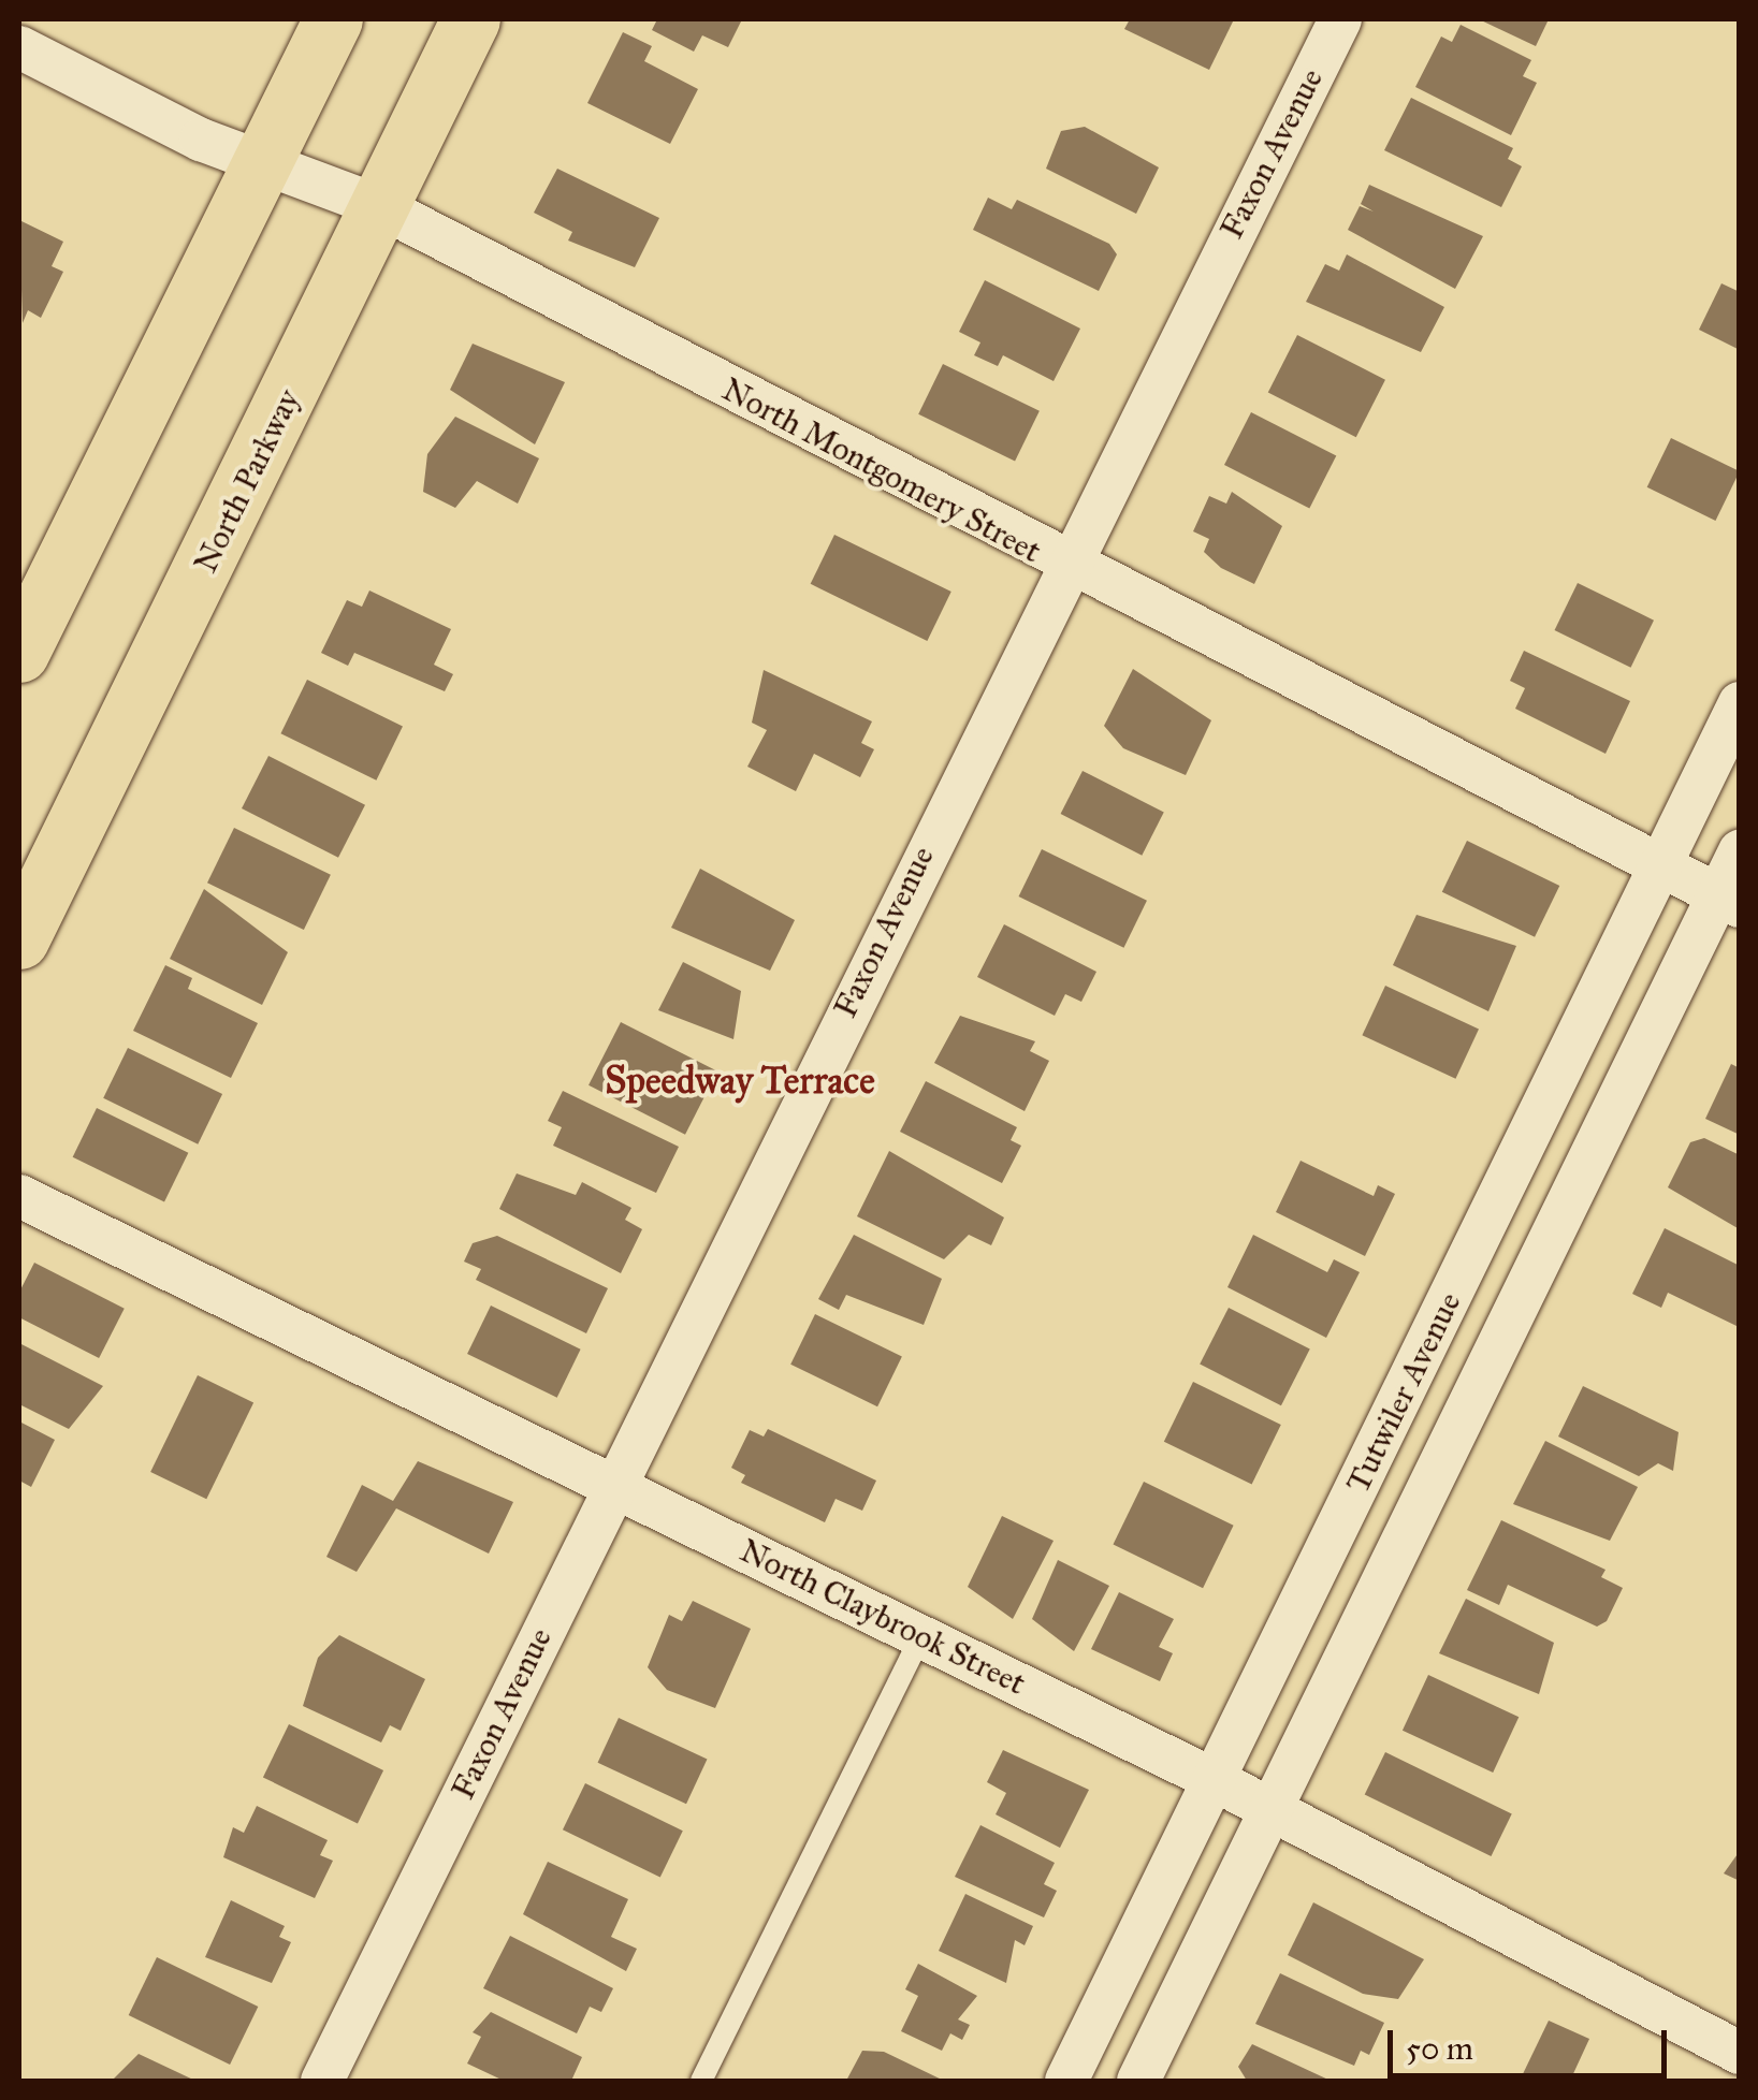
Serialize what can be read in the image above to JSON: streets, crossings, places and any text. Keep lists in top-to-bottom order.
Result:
{
  "streets": {
    "main road": ["North Parkway"],
    "street": [
      "Faxon Avenue",
      "North Montgomery Street",
      "Tutwiler Avenue",
      "North Claybrook Street"
    ]
  },
  "crossings": [
    ["Faxon Avenue", "North Montgomery Street"],
    ["Faxon Avenue", "North Claybrook Street"],
    ["North Montgomery Street", "North Parkway"],
    ["North Montgomery Street", "Tutwiler Avenue"],
    ["Tutwiler Avenue", "North Claybrook Street"]
  ],
  "districts": ["Speedway Terrace"],
  "scale_bar": "50 m"
}
